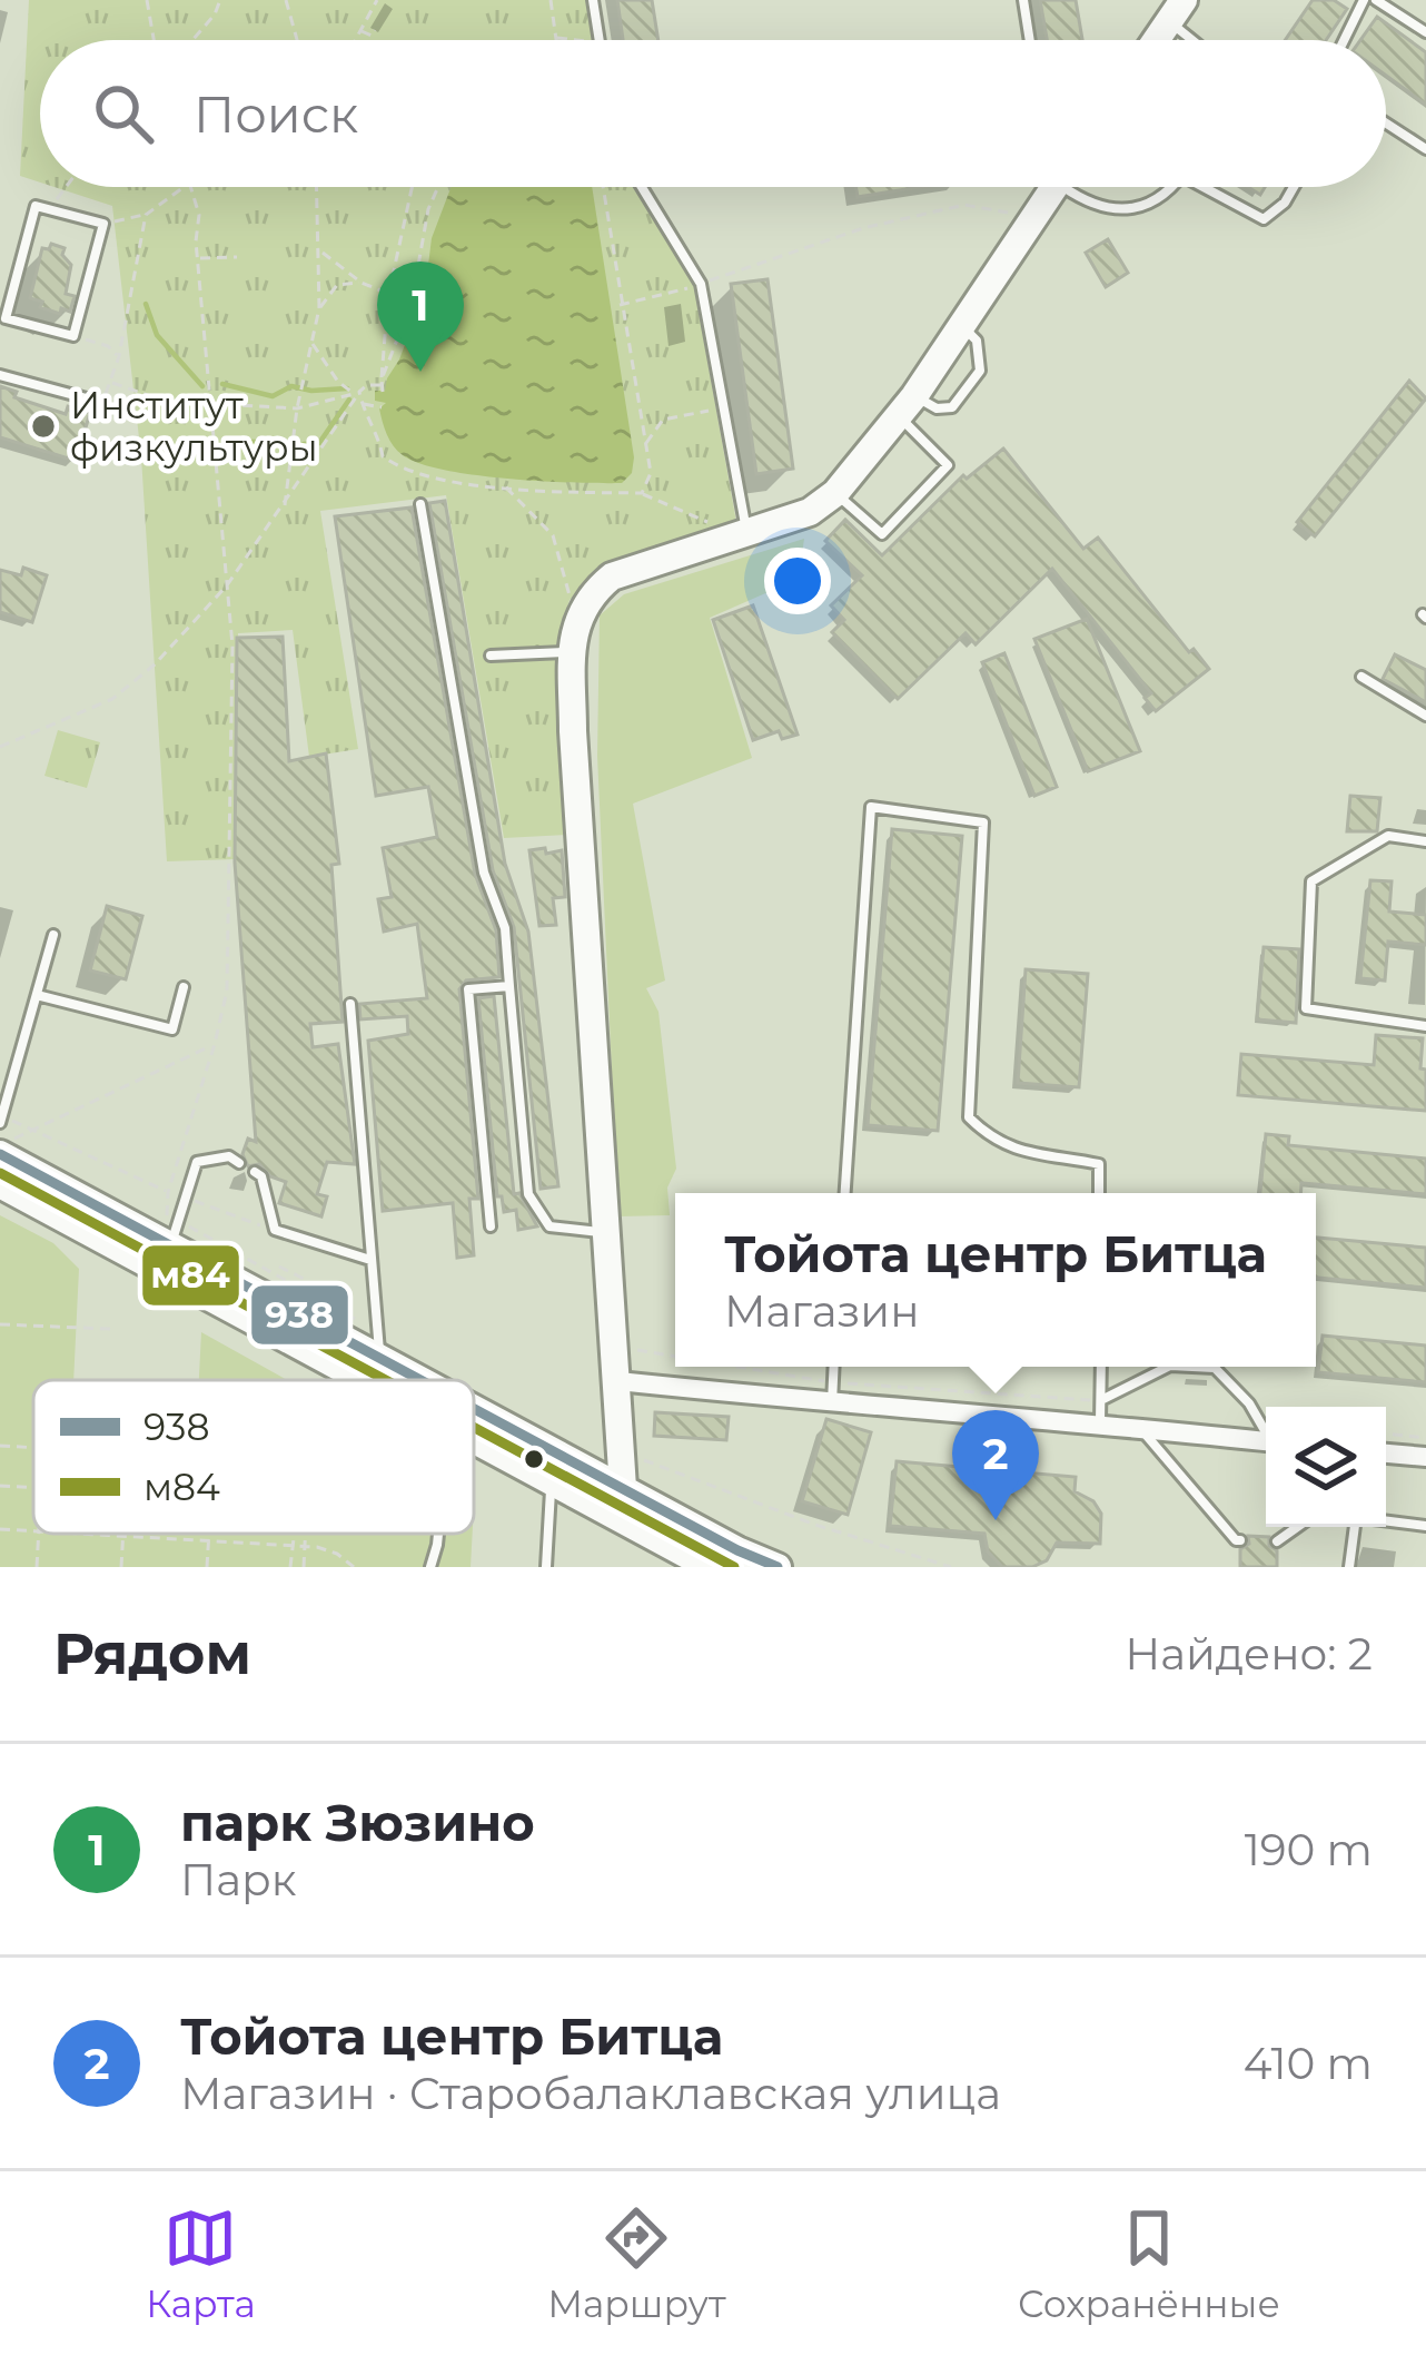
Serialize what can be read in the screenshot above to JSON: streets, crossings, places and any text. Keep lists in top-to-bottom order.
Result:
{
  "places": ["Институт физкультуры"],
  "lines": ["transit line 938", "transit line м84"],
  "legend": ["938", "м84"],
  "page": {
    "search": "Поиск",
    "pins": ["1", "2"],
    "popup": ["Тойота центр Битца", "Магазин"],
    "heading": ["Рядом", "Найдено: 2"],
    "list": [
      {
        "mark": "1",
        "name": "парк Зюзино",
        "note": "Парк",
        "value": "190 m"
      },
      {
        "mark": "2",
        "name": "Тойота центр Битца",
        "note": "Магазин · Старобалаклавская улица",
        "value": "410 m"
      }
    ],
    "nav": ["Карта", "Маршрут", "Сохранённые"]
  }
}
